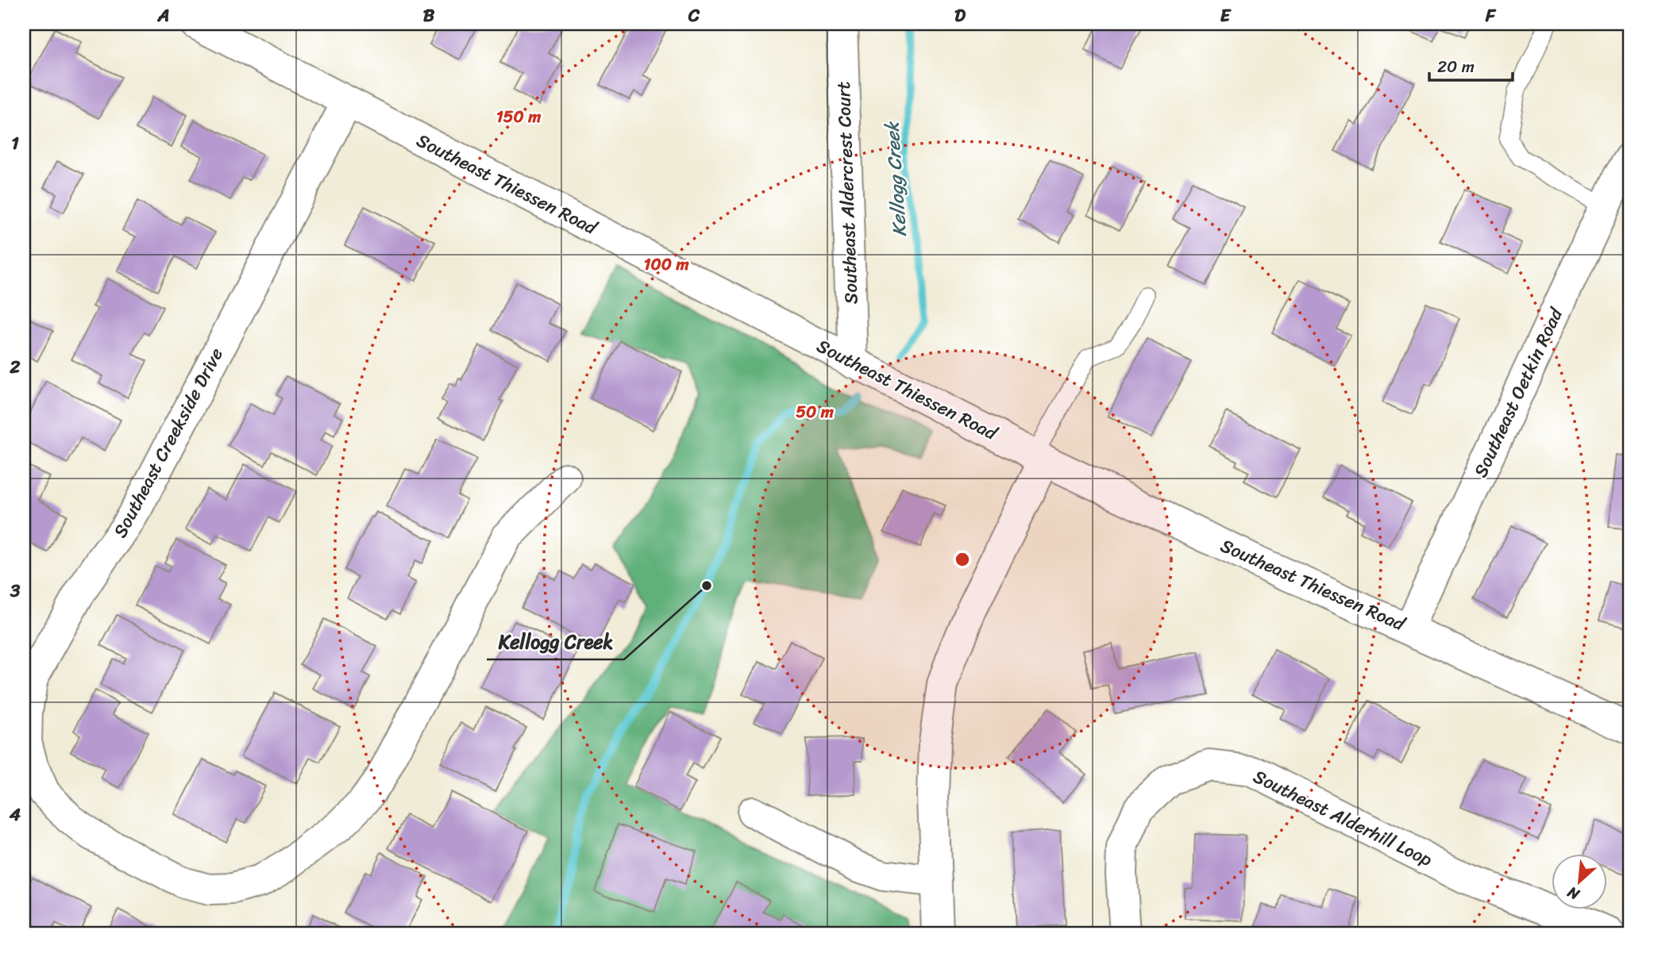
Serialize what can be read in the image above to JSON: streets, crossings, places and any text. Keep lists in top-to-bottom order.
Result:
{
  "streets": {
    "street": [
      "Southeast Thiessen Road",
      "Southeast Aldercrest Court",
      "Southeast Oetkin Road",
      "Southeast Creekside Drive",
      "Southeast Alderhill Loop"
    ]
  },
  "crossings": [
    ["Southeast Thiessen Road", "Southeast Aldercrest Court"],
    ["Southeast Thiessen Road", "Southeast Oetkin Road"],
    ["Southeast Thiessen Road", "Southeast Creekside Drive"]
  ],
  "water": ["Kellogg Creek"],
  "places": ["Kellogg Creek"],
  "scale_bar": "20 m",
  "north": "bottom left",
  "grid": {
    "columns": [
      "A",
      "B",
      "C",
      "D",
      "E",
      "F"
    ],
    "rows": [
      "1",
      "2",
      "3",
      "4"
    ]
  },
  "rings": ["150 m", "100 m", "50 m"]
}
